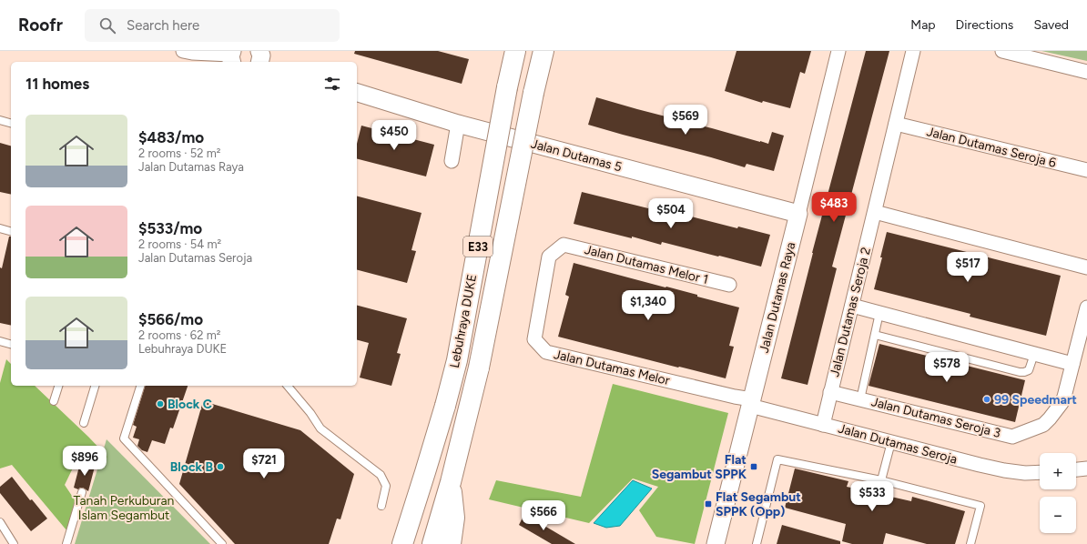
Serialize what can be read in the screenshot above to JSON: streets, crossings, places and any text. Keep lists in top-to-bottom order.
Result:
{
  "streets": {
    "highway": ["E33", "Lebuhraya DUKE"],
    "street": [
      "Jalan Dutamas Seroja 6",
      "Jalan Dutamas 5",
      "Jalan Dutamas Melor 1",
      "Jalan Dutamas Raya",
      "Jalan Dutamas Seroja 2",
      "Jalan Dutamas Melor",
      "Jalan Dutamas Seroja 3",
      "Jalan Dutamas Seroja"
    ]
  },
  "crossings": [
    ["Jalan Dutamas Seroja 6", "Jalan Dutamas Seroja 2"],
    ["Jalan Dutamas 5", "Jalan Dutamas Raya"],
    ["E33", "Lebuhraya DUKE"],
    ["Jalan Dutamas Melor 1", "Jalan Dutamas Melor"],
    ["Jalan Dutamas Raya", "Jalan Dutamas Melor"],
    ["Jalan Dutamas Raya", "Jalan Dutamas Seroja"],
    ["Jalan Dutamas Seroja 2", "Jalan Dutamas Seroja 3"],
    ["Jalan Dutamas Seroja 2", "Jalan Dutamas Seroja"],
    ["Jalan Dutamas Melor", "Jalan Dutamas Seroja"]
  ],
  "parks": ["Tanah Perkuburan Islam Segambut"],
  "places": {
    "other": ["99 Speedmart", "Block C", "Block B"],
    "transit": ["Flat Segambut SPPK", "Flat Segambut SPPK (Opp)"]
  },
  "page": {
    "header": "Roofr",
    "search": "Search here",
    "nav": ["Map", "Directions", "Saved"],
    "heading": "11 homes",
    "price": [
      "$569",
      "$450",
      "$483",
      "$504",
      "$517",
      "$1,340",
      "$578",
      "$896",
      "$721",
      "$533",
      "$566"
    ],
    "list": [
      {
        "name": "$483/mo",
        "note": "2 rooms · 52 m² · Jalan Dutamas Raya"
      },
      {
        "name": "$533/mo",
        "note": "2 rooms · 54 m² · Jalan Dutamas Seroja"
      },
      {
        "name": "$566/mo",
        "note": "2 rooms · 62 m² · Lebuhraya DUKE"
      }
    ],
    "map_buttons": ["+", "−"]
  }
}
